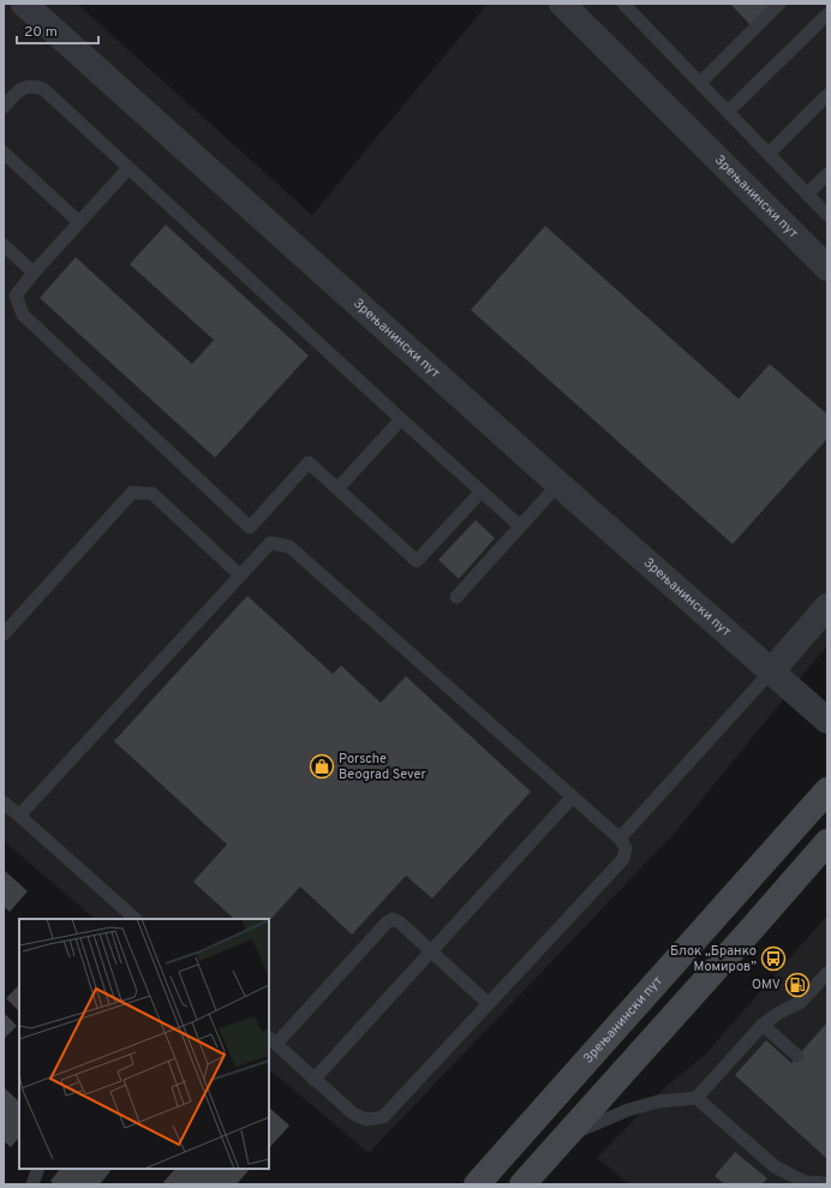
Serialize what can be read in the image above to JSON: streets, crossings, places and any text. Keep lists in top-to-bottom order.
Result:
{
  "streets": {
    "main road": ["Зрењанински пут"]
  },
  "places": {
    "shop": ["Porsche Beograd Sever"],
    "bus stop": ["Блок „Бранко Момиров”"],
    "fuel station": ["OMV"]
  },
  "scale_bar": "20 m"
}
